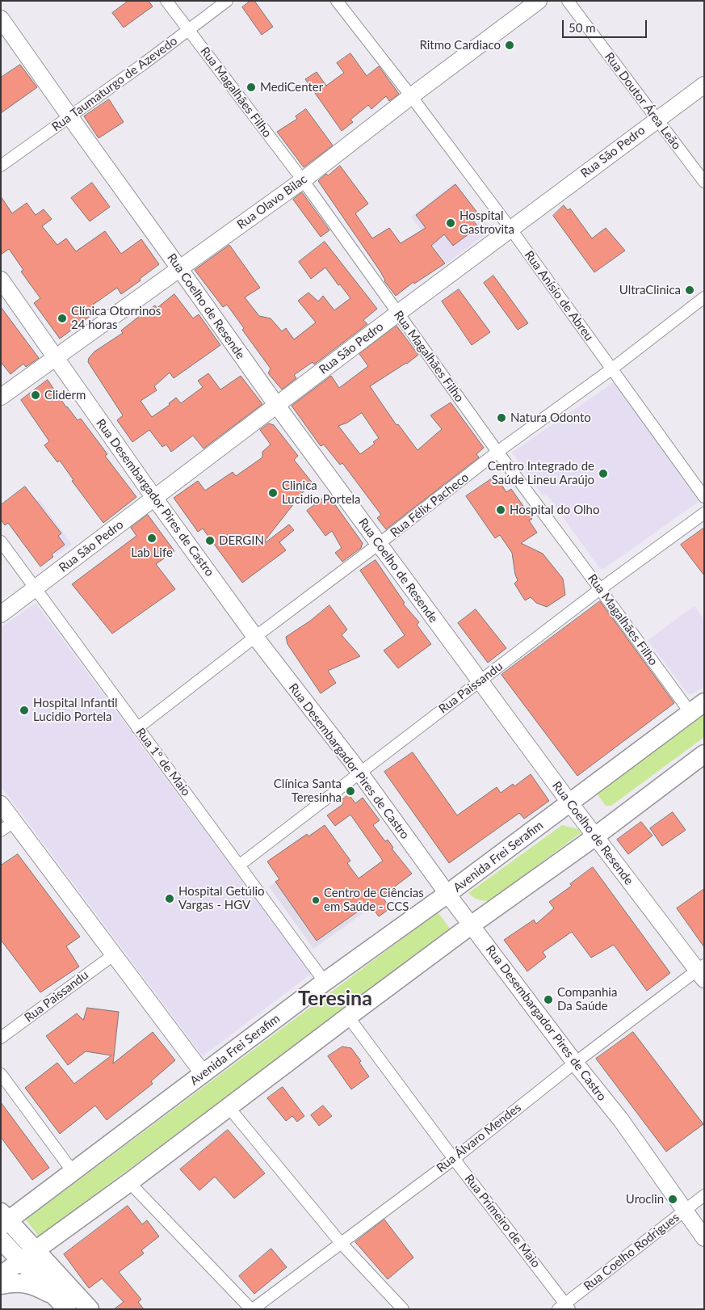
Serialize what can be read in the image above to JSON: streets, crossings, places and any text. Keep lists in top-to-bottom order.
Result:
{
  "streets": {
    "main road": [
      "Rua São Pedro",
      "Rua Olavo Bilac",
      "Rua Coelho de Resende",
      "Rua Desembargador Pires de Castro",
      "Avenida Frei Serafim"
    ],
    "street": [
      "Rua Taumaturgo de Azevedo",
      "Rua Magalhães Filho",
      "Rua Doutor Área Leão",
      "Rua Anísio de Abreu",
      "Rua Félix Pacheco",
      "Rua Paissandu",
      "Rua 1º de Maio",
      "Rua Álvaro Mendes",
      "Rua Primeiro de Maio",
      "Rua Coelho Rodrigues"
    ]
  },
  "crossings": [
    ["Rua Taumaturgo de Azevedo", "Rua Magalhães Filho"],
    ["Rua Taumaturgo de Azevedo", "Rua Coelho de Resende"],
    ["Rua Magalhães Filho", "Rua São Pedro"],
    ["Rua Magalhães Filho", "Rua Olavo Bilac"],
    ["Rua Magalhães Filho", "Rua Félix Pacheco"],
    ["Rua Magalhães Filho", "Rua Paissandu"],
    ["Rua Magalhães Filho", "Avenida Frei Serafim"],
    ["Rua Doutor Área Leão", "Rua São Pedro"],
    ["Rua São Pedro", "Rua Anísio de Abreu"],
    ["Rua São Pedro", "Rua Coelho de Resende"],
    ["Rua São Pedro", "Rua Desembargador Pires de Castro"],
    ["Rua São Pedro", "Rua 1º de Maio"],
    ["Rua Olavo Bilac", "Rua Anísio de Abreu"],
    ["Rua Olavo Bilac", "Rua Coelho de Resende"],
    ["Rua Olavo Bilac", "Rua Desembargador Pires de Castro"],
    ["Rua Anísio de Abreu", "Rua Félix Pacheco"],
    ["Rua Coelho de Resende", "Rua Félix Pacheco"],
    ["Rua Coelho de Resende", "Rua Paissandu"],
    ["Rua Coelho de Resende", "Avenida Frei Serafim"],
    ["Rua Coelho de Resende", "Rua Álvaro Mendes"],
    ["Rua Desembargador Pires de Castro", "Rua Félix Pacheco"],
    ["Rua Desembargador Pires de Castro", "Rua Paissandu"],
    ["Rua Desembargador Pires de Castro", "Avenida Frei Serafim"],
    ["Rua Desembargador Pires de Castro", "Rua Álvaro Mendes"],
    ["Rua Desembargador Pires de Castro", "Rua Coelho Rodrigues"],
    ["Rua Félix Pacheco", "Rua 1º de Maio"],
    ["Rua Paissandu", "Rua 1º de Maio"],
    ["Rua 1º de Maio", "Avenida Frei Serafim"],
    ["Rua Álvaro Mendes", "Rua Primeiro de Maio"],
    ["Rua Primeiro de Maio", "Rua Coelho Rodrigues"]
  ],
  "districts": ["Teresina"],
  "places": [
    "Ritmo Cardiaco",
    "MediCenter",
    "Hospital Gastrovita",
    "UltraClinica",
    "Clínica Otorrinos 24 horas",
    "Cliderm",
    "Natura Odonto",
    "Centro Integrado de Saúde Lineu Araújo",
    "Clinica Lucidio Portela",
    "Hospital do Olho",
    "Lab Life",
    "DERGIN",
    "Hospital Infantil Lucidio Portela",
    "Clínica Santa Teresinha",
    "Hospital Getúlio Vargas - HGV",
    "Centro de Ciências em Saúde - CCS",
    "Companhia Da Saúde",
    "Uroclin"
  ],
  "scale_bar": "50 m"
}
